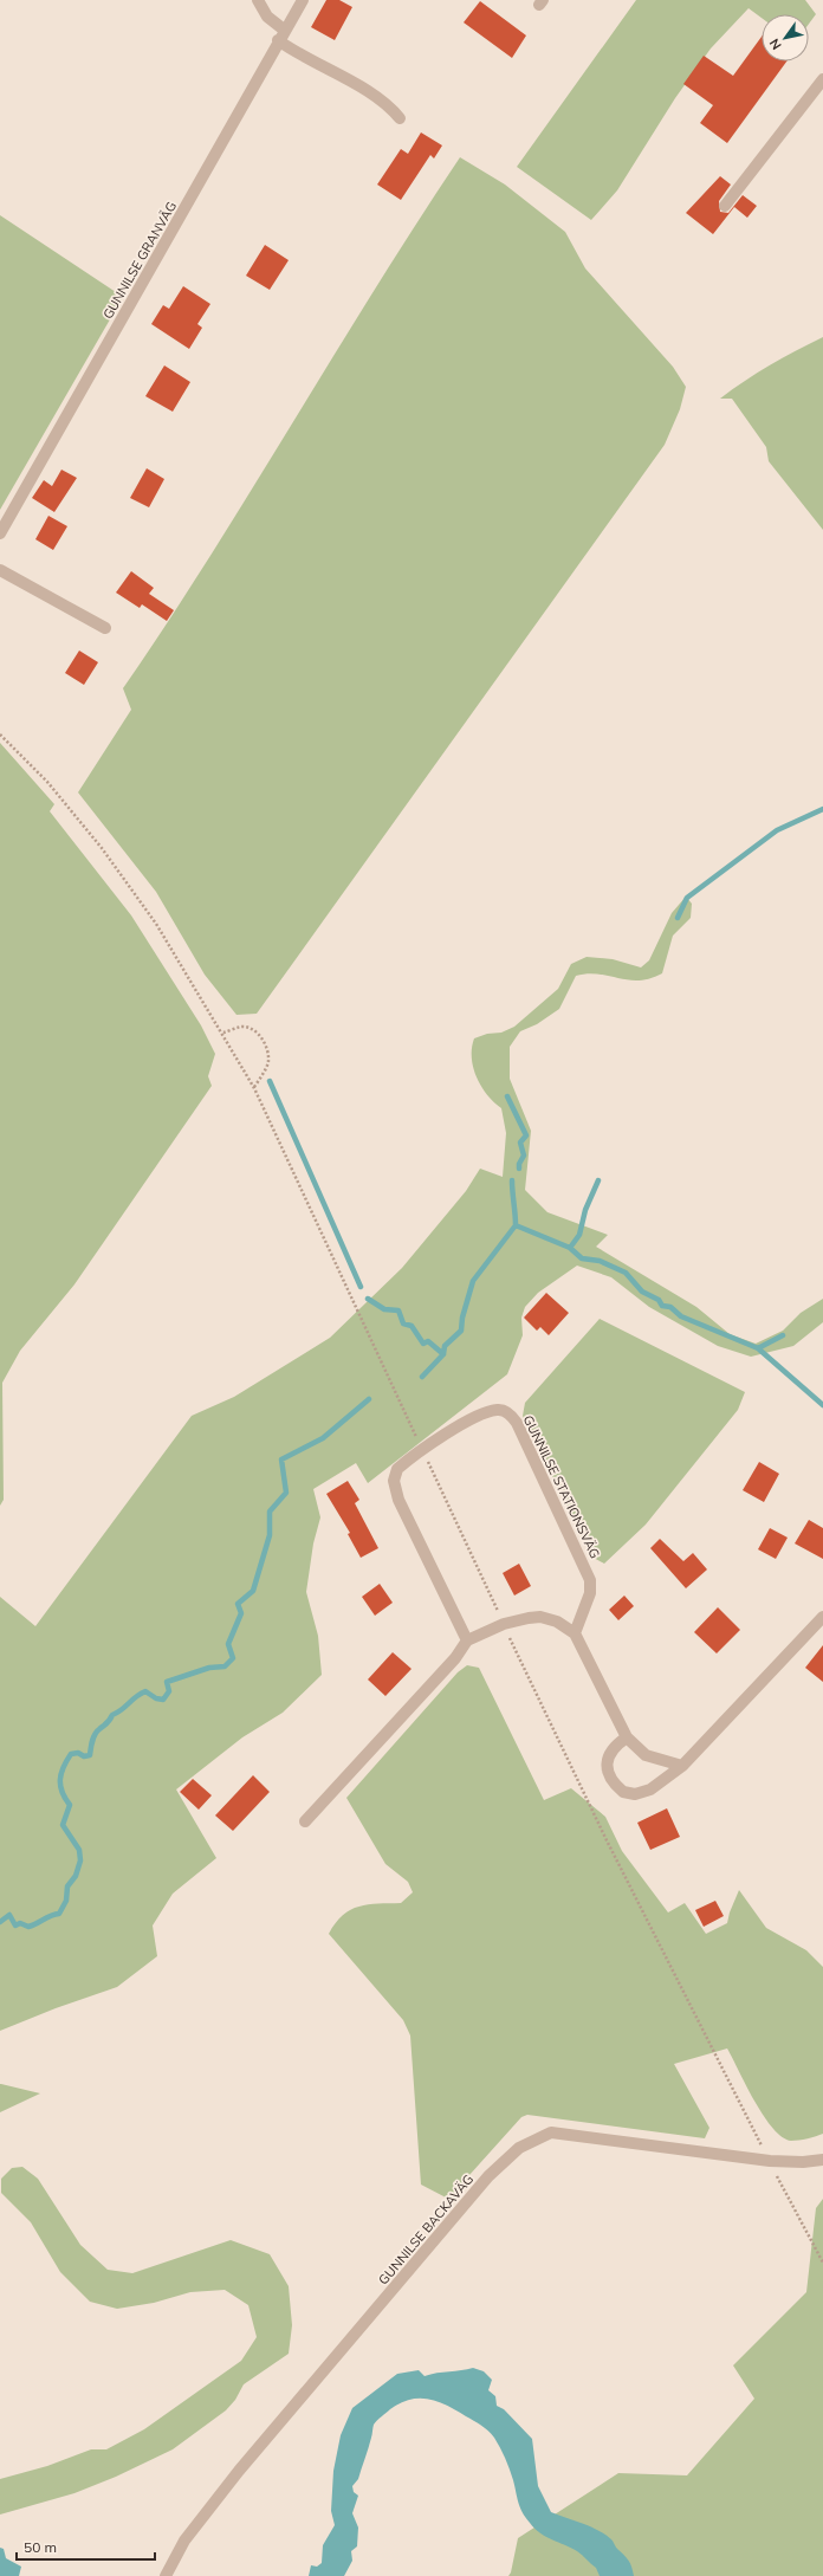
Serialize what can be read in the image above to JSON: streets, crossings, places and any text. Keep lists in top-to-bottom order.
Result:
{
  "streets": {
    "street": ["GUNNILSE GRANVÄG", "GUNNILSE STATIONSVÄG", "GUNNILSE BACKAVÄG"]
  },
  "scale_bar": "50 m",
  "north": "bottom left"
}
